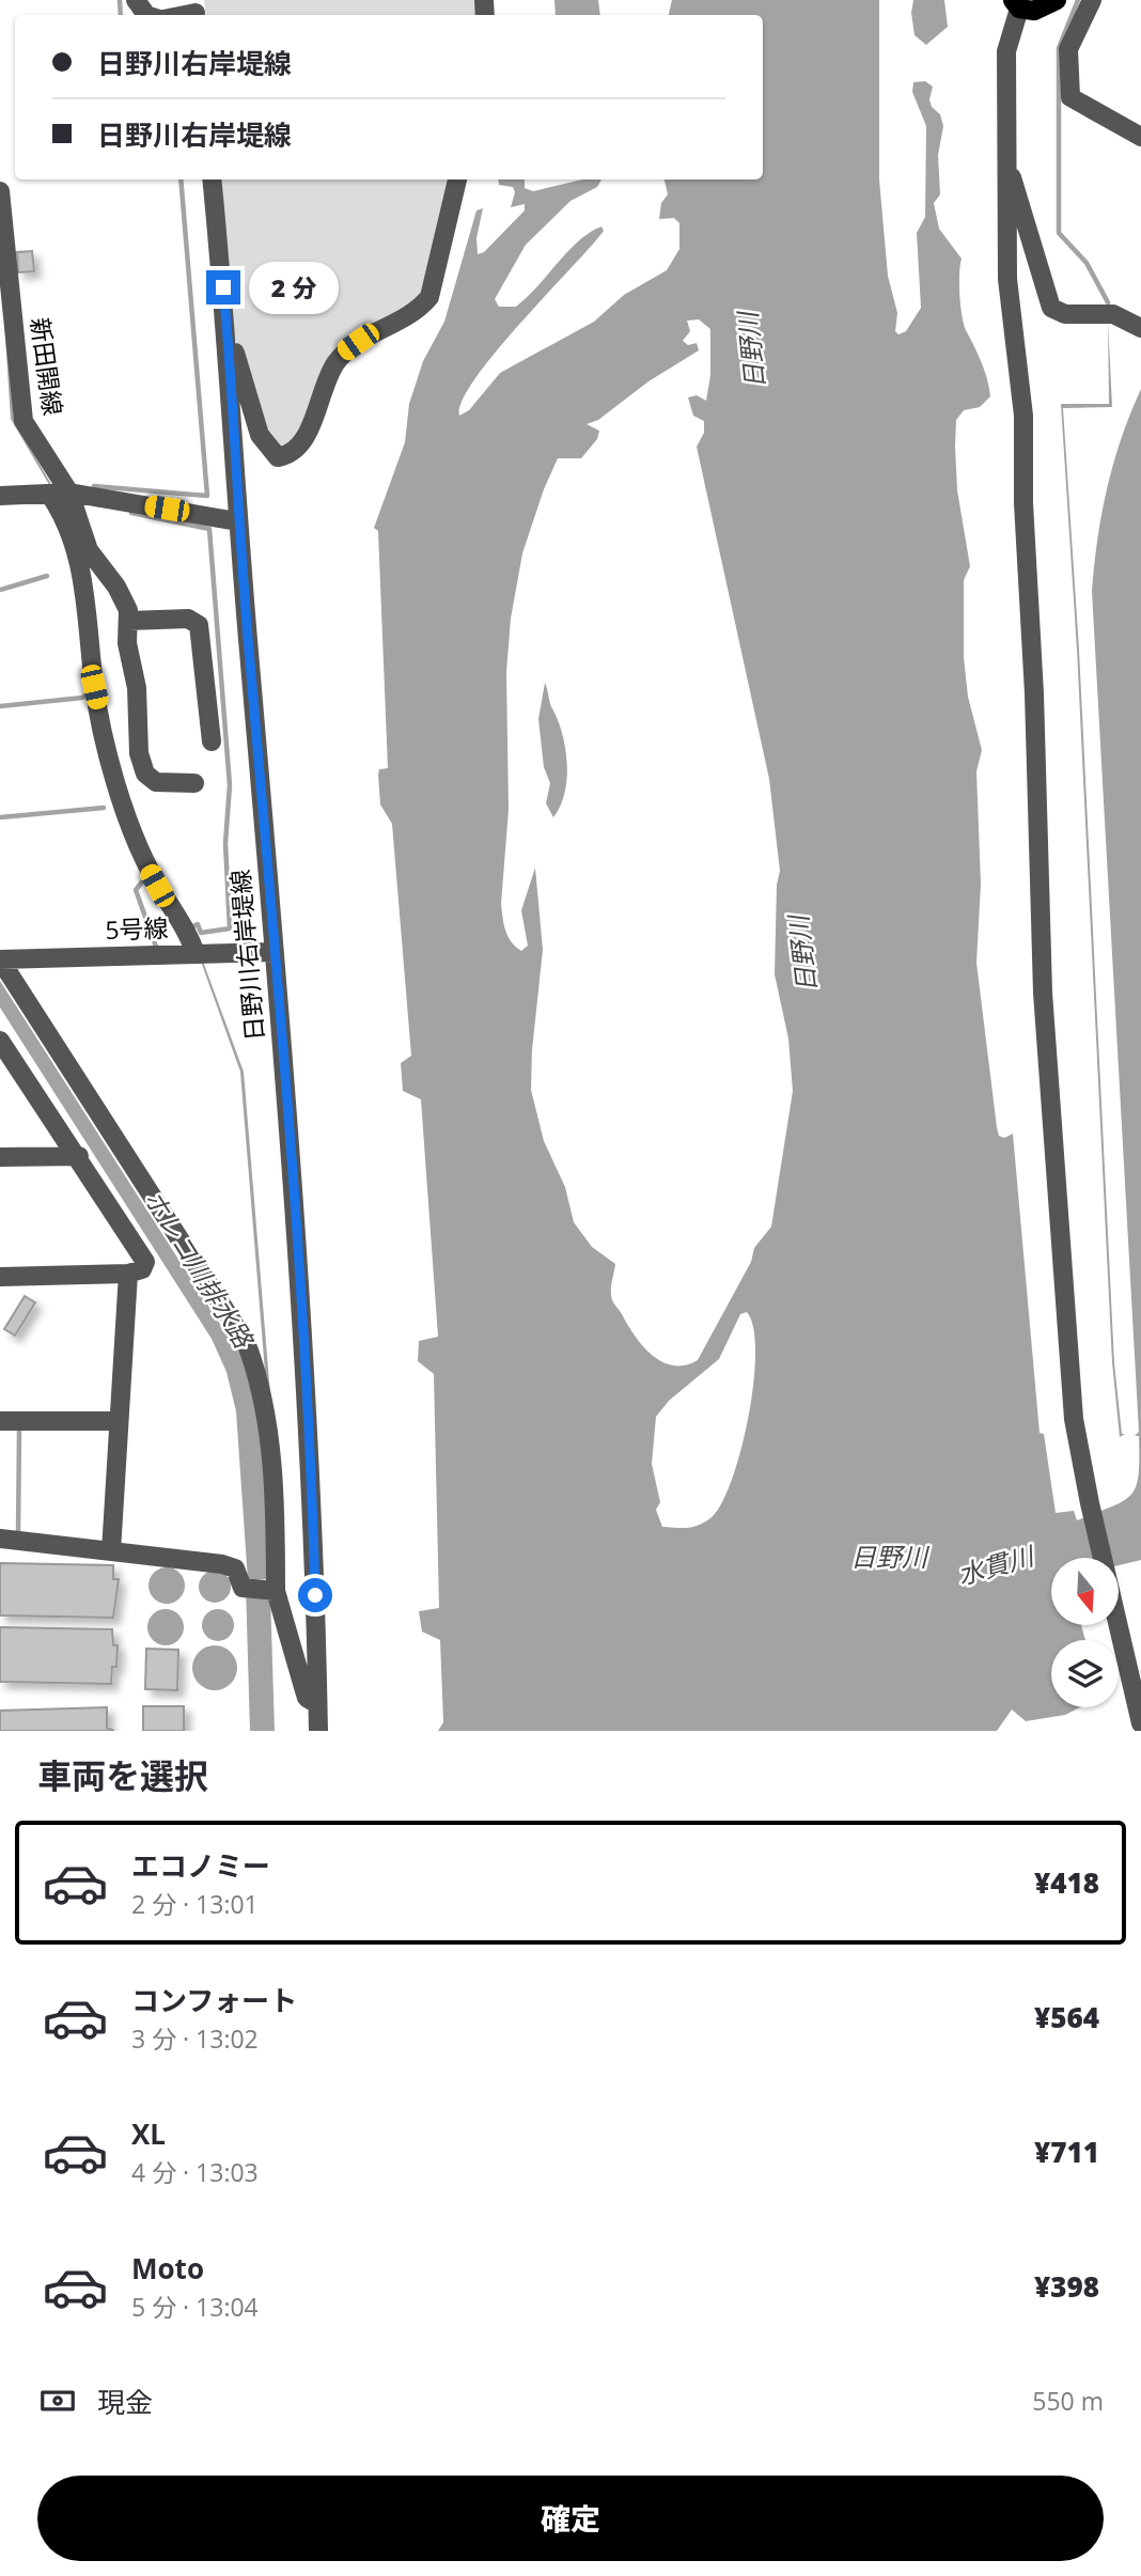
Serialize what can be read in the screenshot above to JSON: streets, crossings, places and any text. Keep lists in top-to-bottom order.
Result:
{
  "streets": {
    "street": ["新田開線", "5号線", "日野川右岸堤線"]
  },
  "crossings": [
    ["5号線", "日野川右岸堤線"]
  ],
  "water": ["日野川", "ホレコ川排水路", "水貫川"],
  "north": "bottom",
  "page": {
    "banner": ["日野川右岸堤線", "日野川右岸堤線"],
    "bubble": "2 分",
    "heading": "車両を選択",
    "list": [
      {
        "name": "エコノミー",
        "note": "2 分 · 13:01",
        "value": "¥418"
      },
      {
        "name": "コンフォート",
        "note": "3 分 · 13:02",
        "value": "¥564"
      },
      {
        "name": "XL",
        "note": "4 分 · 13:03",
        "value": "¥711"
      },
      {
        "name": "Moto",
        "note": "5 分 · 13:04",
        "value": "¥398"
      }
    ],
    "pay": ["現金", "550 m"],
    "buttons": "確定"
  }
}
